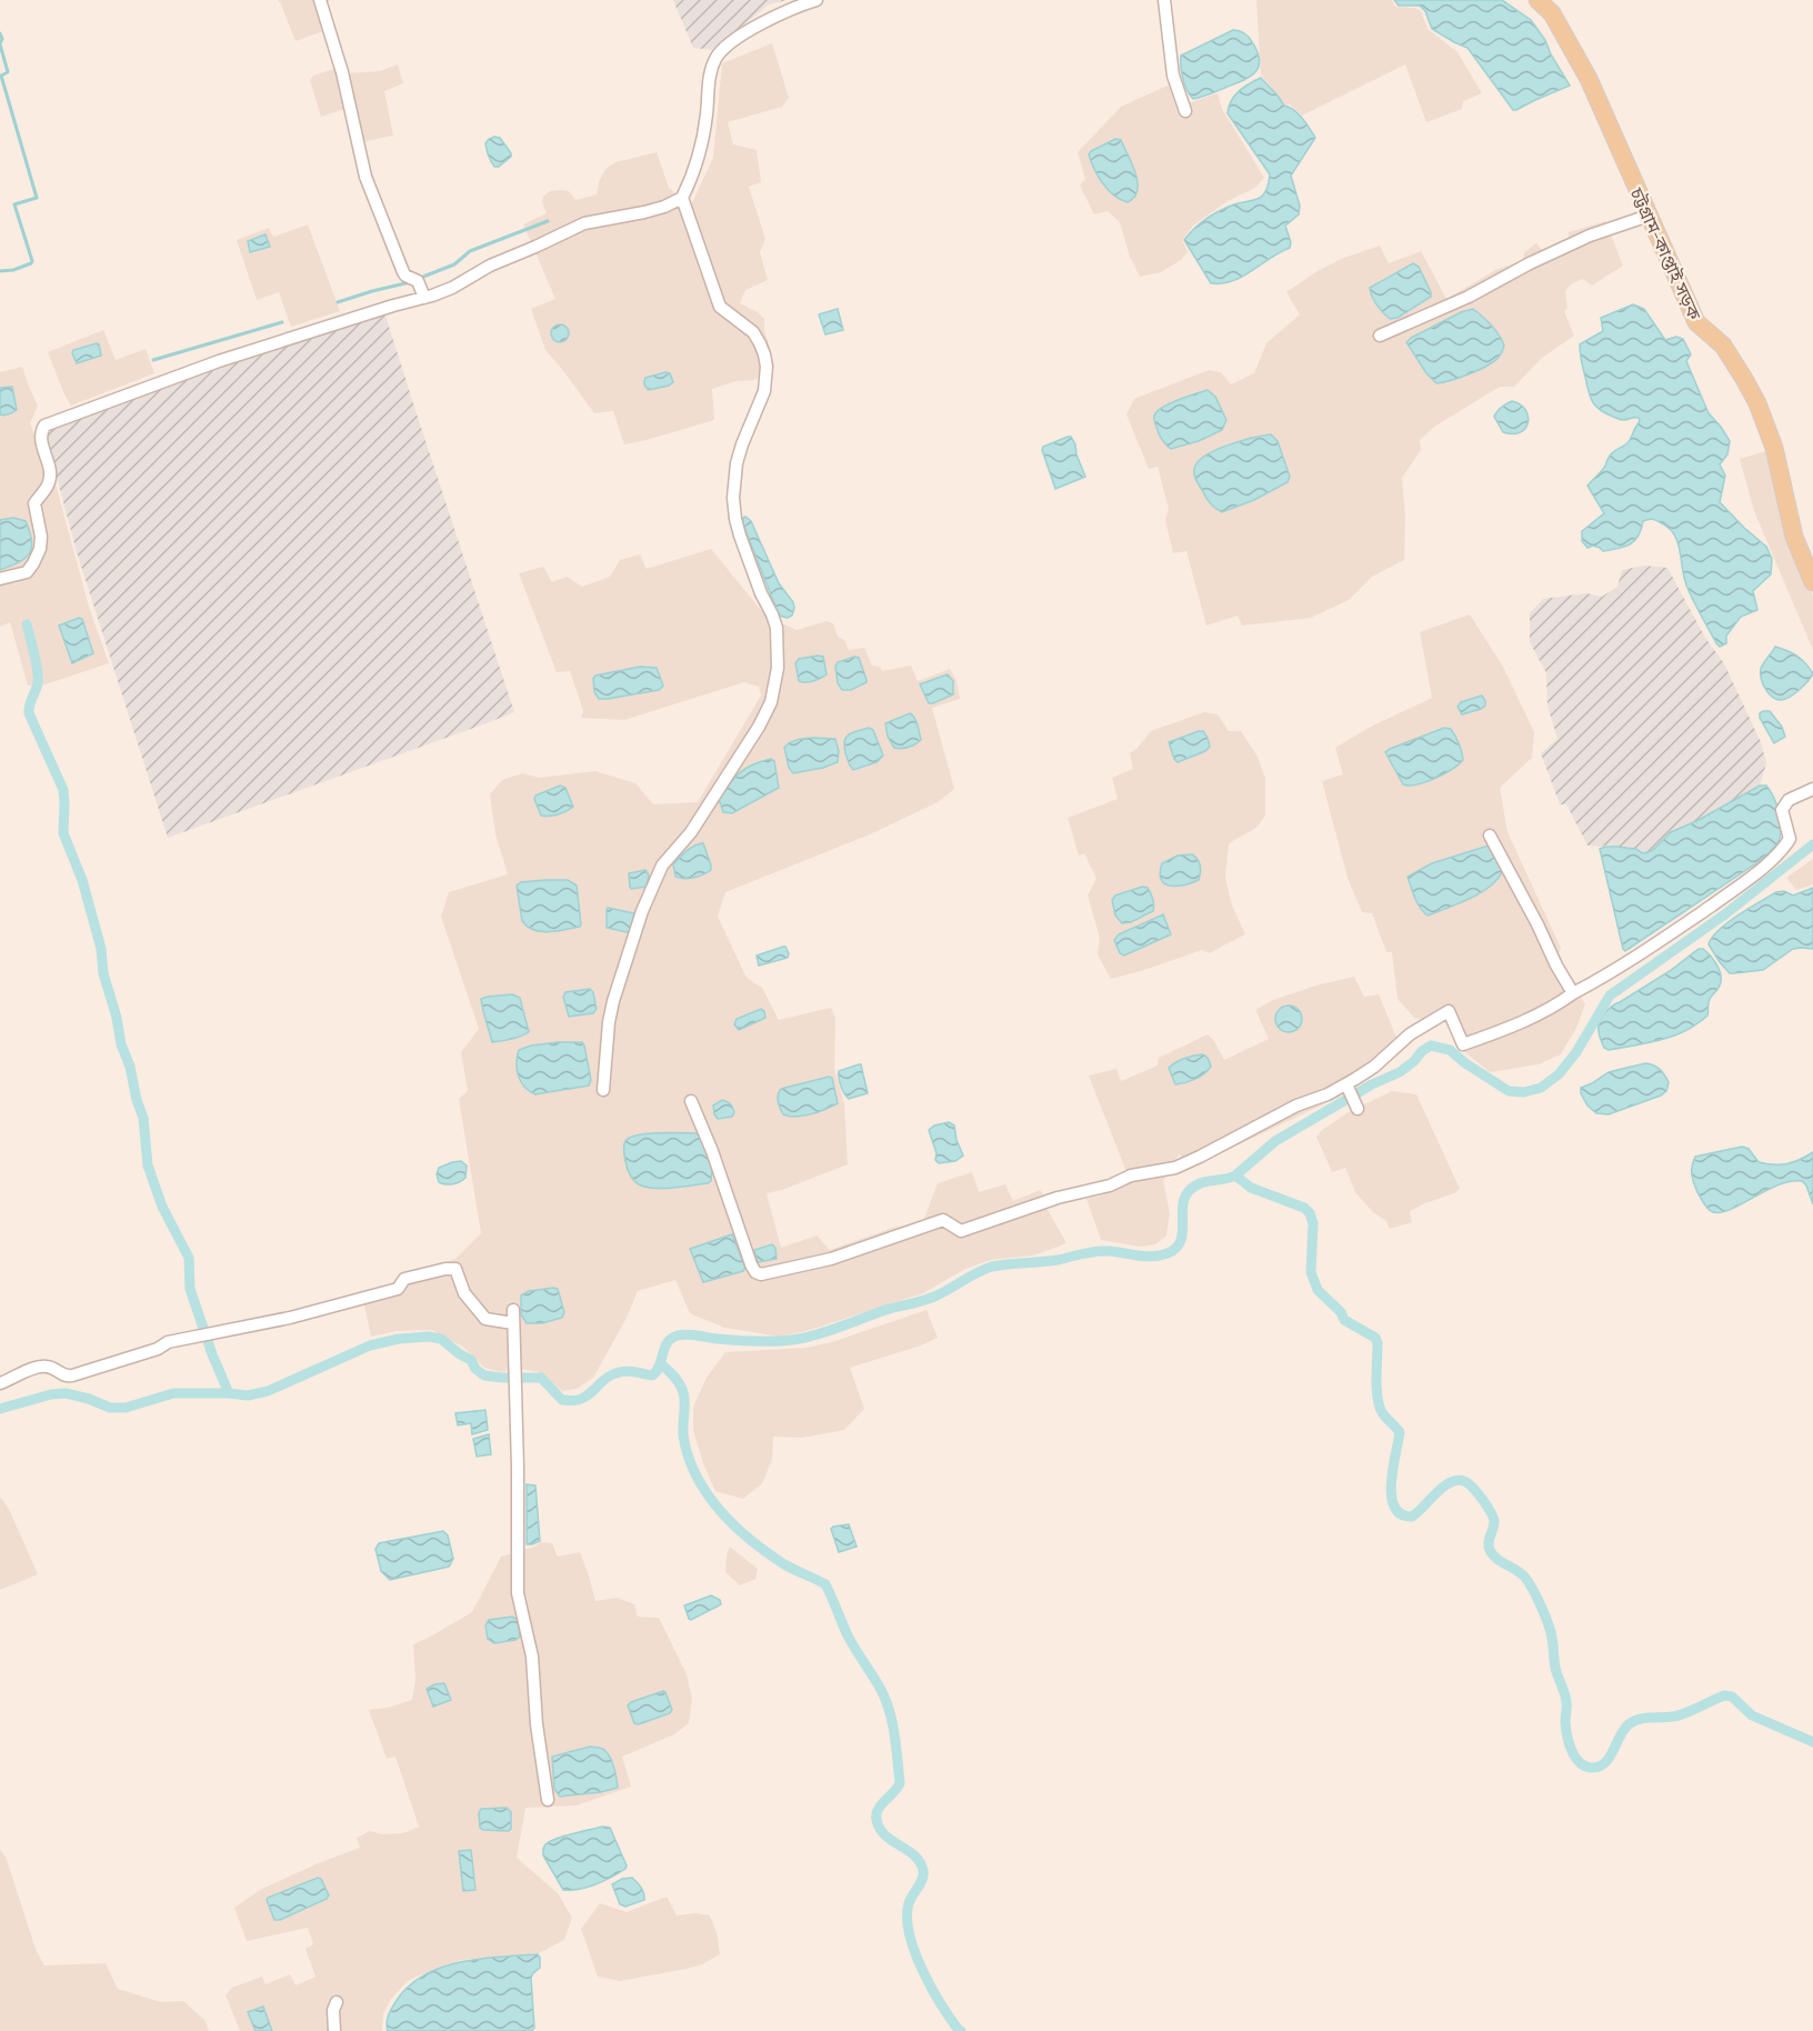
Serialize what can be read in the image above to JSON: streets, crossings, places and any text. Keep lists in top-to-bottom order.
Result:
{
  "streets": {
    "main road": ["চট্টগ্রাম-কাপ্তাই সড়ক"]
  }
}
